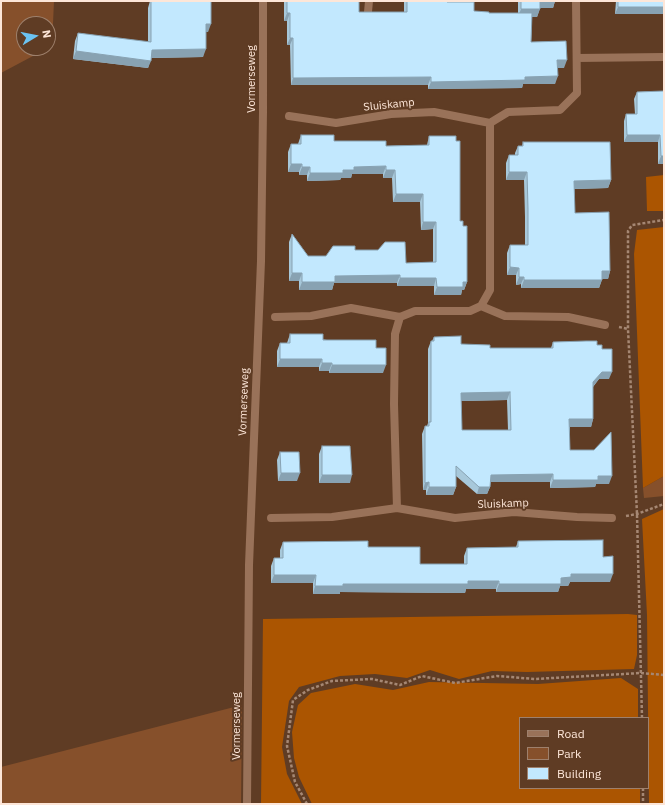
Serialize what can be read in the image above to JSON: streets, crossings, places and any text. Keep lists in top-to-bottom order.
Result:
{
  "streets": {
    "street": ["Vormerseweg", "Sluiskamp"]
  },
  "legend": ["Road", "Park", "Building"],
  "north": "right"
}
